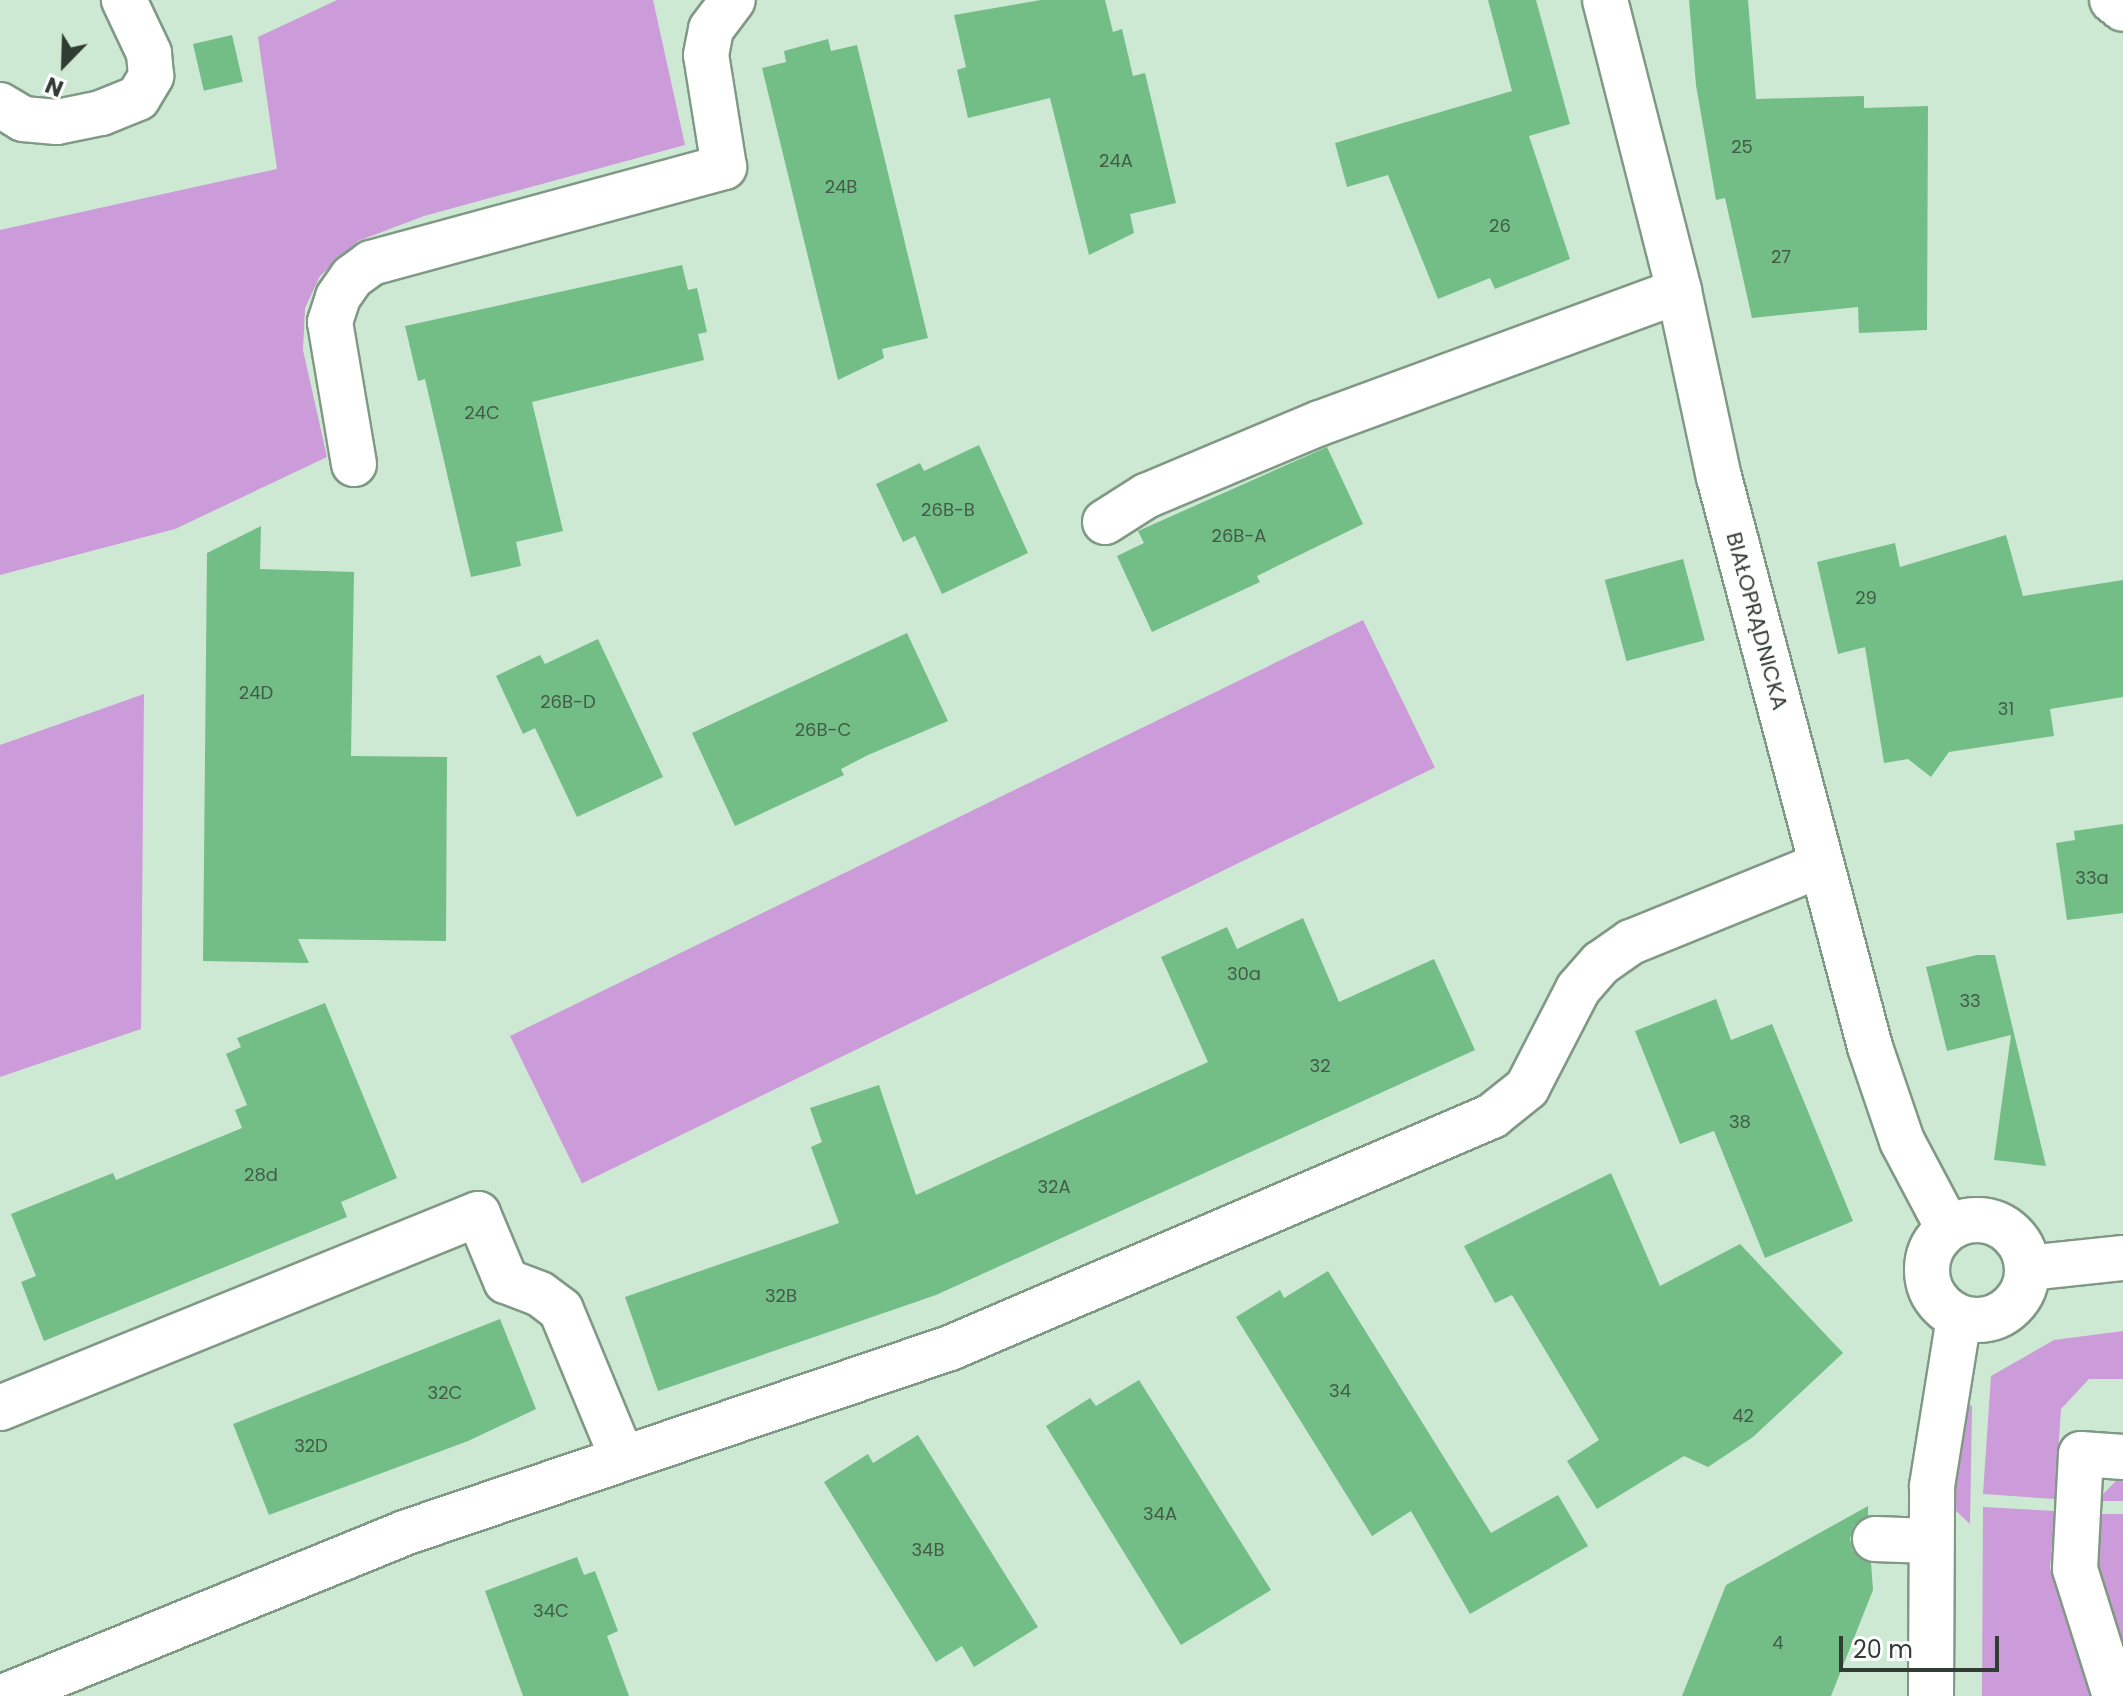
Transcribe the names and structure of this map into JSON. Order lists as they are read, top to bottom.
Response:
{
  "streets": {
    "street": ["BIAŁOPRĄDNICKA"]
  },
  "house_numbers": [
    "25",
    "24A",
    "24B",
    "26",
    "27",
    "24C",
    "26B-B",
    "26B-A",
    "29",
    "24D",
    "26B-D",
    "31",
    "26B-C",
    "33a",
    "30a",
    "33",
    "32",
    "38",
    "28d",
    "32A",
    "32B",
    "34",
    "32C",
    "42",
    "32D",
    "34A",
    "34B",
    "34C",
    "4"
  ],
  "scale_bar": "20 m",
  "north": "bottom left"
}
